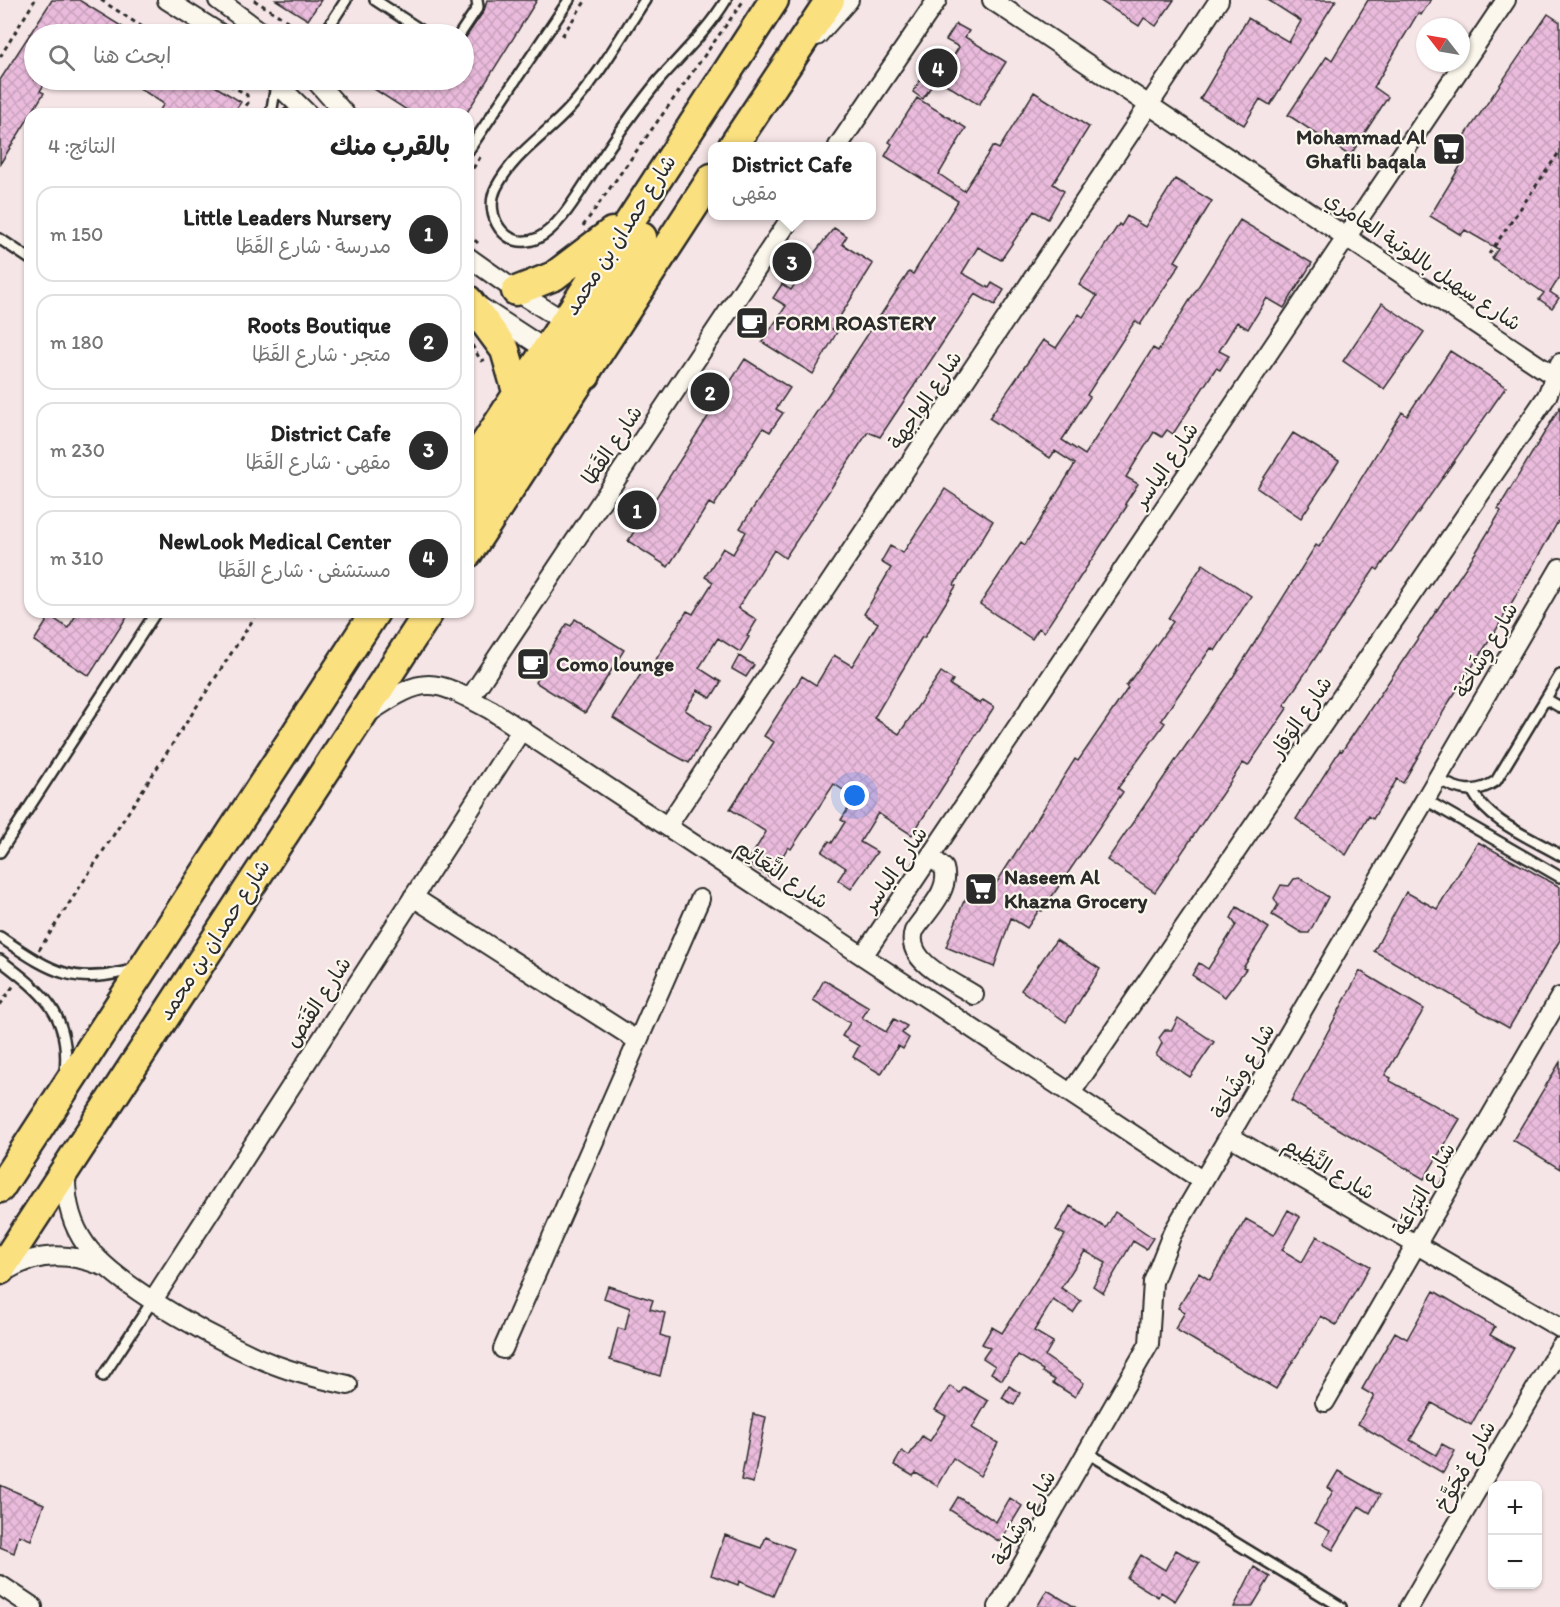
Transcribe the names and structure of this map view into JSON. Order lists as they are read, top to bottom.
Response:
{
  "streets": {
    "main road": ["شارع حمدان بن محمد"],
    "street": [
      "شارع سهيل باللوتية العامري",
      "شارع الواجهة",
      "شارع القَطَا",
      "شارع الياسر",
      "شارع وِشَاحَة",
      "شارع الوَقار",
      "شارع النَّعَائِم",
      "شارع القَنَص",
      "شارع النَّظِيم",
      "شارع البَرَاعَة",
      "شارع مُجَوَّخ"
    ]
  },
  "crossings": [
    ["شارع حمدان بن محمد", "شارع النَّعَائِم"],
    ["شارع سهيل باللوتية العامري", "شارع الواجهة"],
    ["شارع سهيل باللوتية العامري", "شارع الياسر"],
    ["شارع سهيل باللوتية العامري", "شارع الوَقار"],
    ["شارع الواجهة", "شارع النَّعَائِم"],
    ["شارع القَطَا", "شارع النَّعَائِم"],
    ["شارع الياسر", "شارع النَّعَائِم"],
    ["شارع وِشَاحَة", "شارع النَّعَائِم"],
    ["شارع وِشَاحَة", "شارع النَّظِيم"],
    ["شارع الوَقار", "شارع النَّعَائِم"],
    ["شارع النَّعَائِم", "شارع القَنَص"],
    ["شارع النَّظِيم", "شارع البَرَاعَة"]
  ],
  "places": {
    "supermarket": ["Mohammad Al Ghafli baqala", "Naseem Al Khazna Grocery"],
    "cafe": ["FORM ROASTERY", "Como lounge"]
  },
  "north": "top left",
  "page": {
    "search": "ابحث هنا",
    "pins": [
      "4",
      "3",
      "2",
      "1"
    ],
    "heading": ["بالقرب منك", "النتائج: 4"],
    "popup": ["District Cafe", "مقهى"],
    "list": [
      {
        "mark": "1",
        "name": "Little Leaders Nursery",
        "note": "مدرسة · شارع القَطَا",
        "value": "150 m"
      },
      {
        "mark": "2",
        "name": "Roots Boutique",
        "note": "متجر · شارع القَطَا",
        "value": "180 m"
      },
      {
        "mark": "3",
        "name": "District Cafe",
        "note": "مقهى · شارع القَطَا",
        "value": "230 m"
      },
      {
        "mark": "4",
        "name": "NewLook Medical Center",
        "note": "مستشفى · شارع القَطَا",
        "value": "310 m"
      }
    ],
    "map_buttons": ["+", "−"]
  }
}
